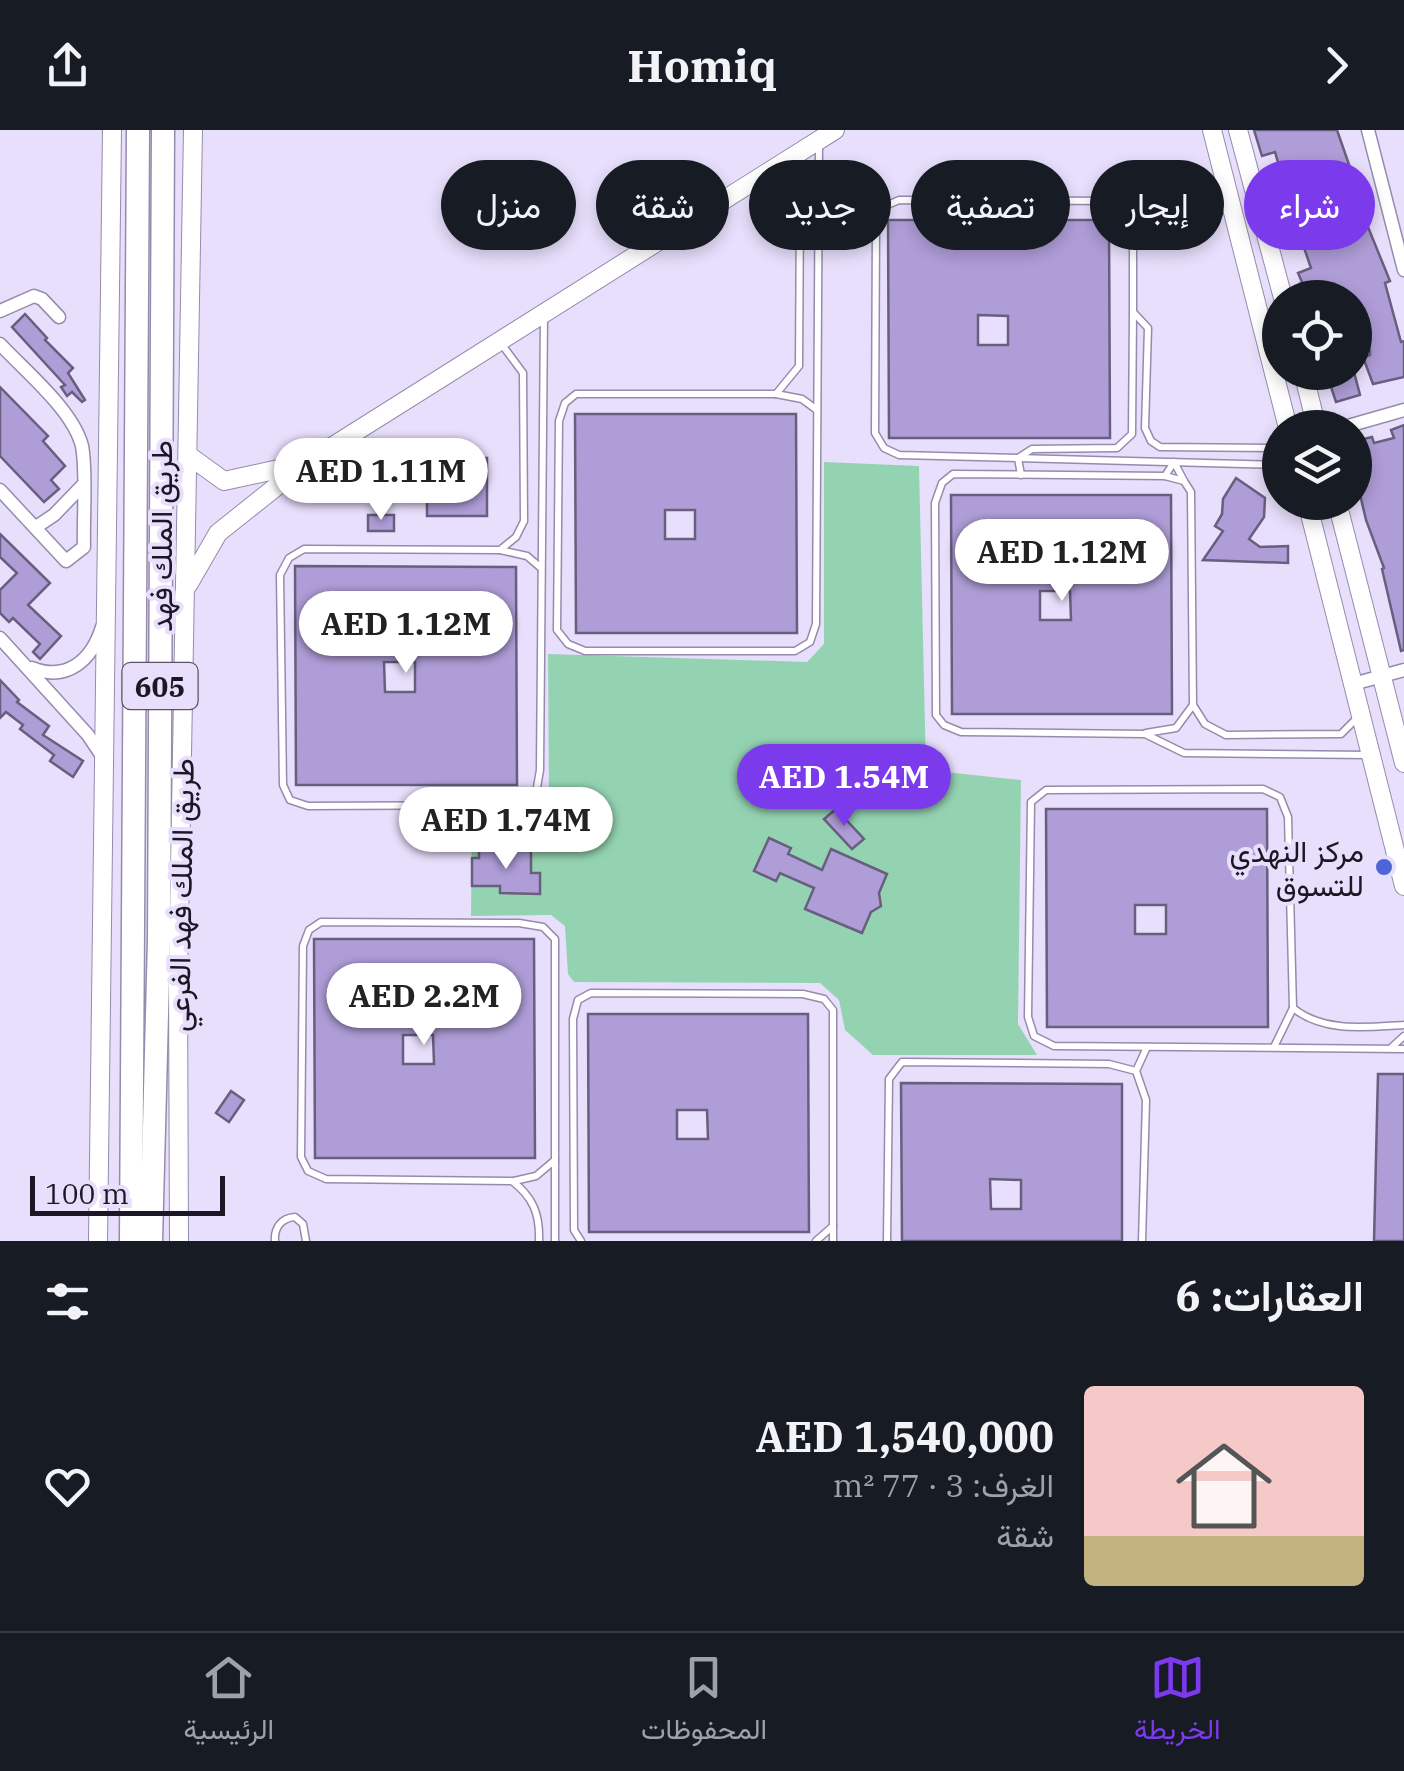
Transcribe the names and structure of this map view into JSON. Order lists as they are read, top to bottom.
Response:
{
  "streets": {
    "highway": ["طريق الملك فهد", "605"],
    "main road": ["طريق الملك فهد الفرعي"]
  },
  "places": ["مركز النهدي للتسوق"],
  "scale_bar": "100 m",
  "page": {
    "header": "Homiq",
    "chip": [
      "شراء",
      "إيجار",
      "تصفية",
      "جديد",
      "شقة",
      "منزل"
    ],
    "price": [
      "AED 1.11M",
      "AED 1.12M",
      "AED 1.12M",
      "AED 1.54M",
      "AED 1.74M",
      "AED 2.2M"
    ],
    "scale": "100 m",
    "heading": "العقارات: 6",
    "list": [
      {
        "name": "AED 1,540,000",
        "note": "الغرف: 3 · 77 m² · شقة"
      }
    ],
    "tabs": ["الخريطة", "المحفوظات", "الرئيسية"]
  }
}
